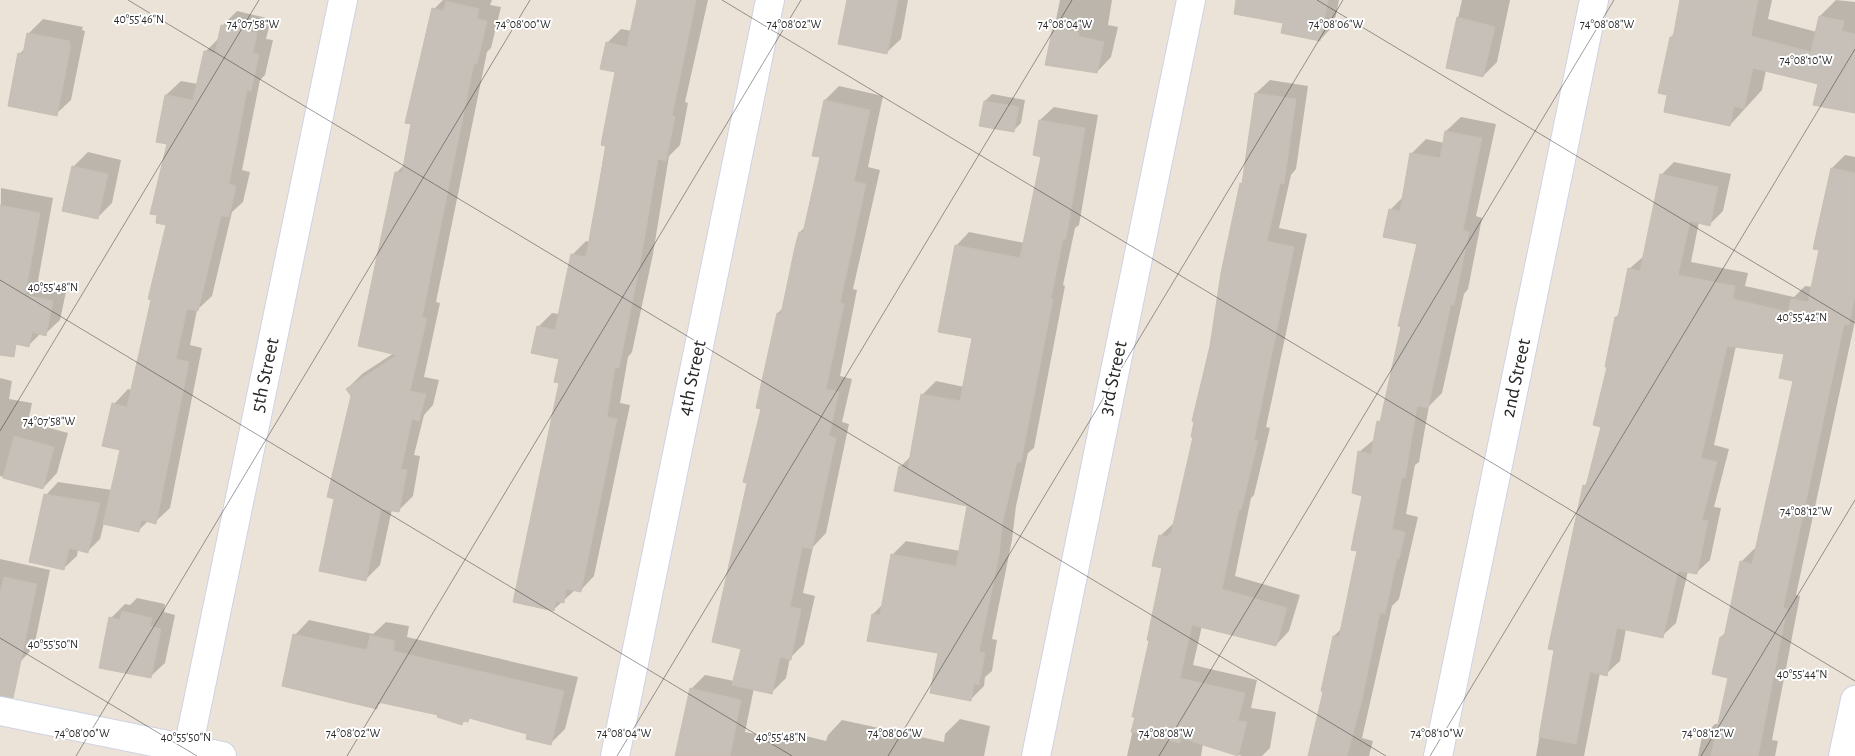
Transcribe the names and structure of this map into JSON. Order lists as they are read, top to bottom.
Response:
{
  "streets": {
    "street": [
      "5th Street",
      "4th Street",
      "3rd Street",
      "2nd Street"
    ]
  },
  "coordinates": [
    "40°55'46\"N",
    "74°08'00\"W",
    "74°08'02\"W",
    "74°08'04\"W",
    "74°07'58\"W",
    "74°08'06\"W",
    "74°08'08\"W",
    "74°08'10\"W",
    "40°55'48\"N",
    "40°55'42\"N",
    "74°08'12\"W",
    "40°55'50\"N",
    "40°55'44\"N"
  ]
}
